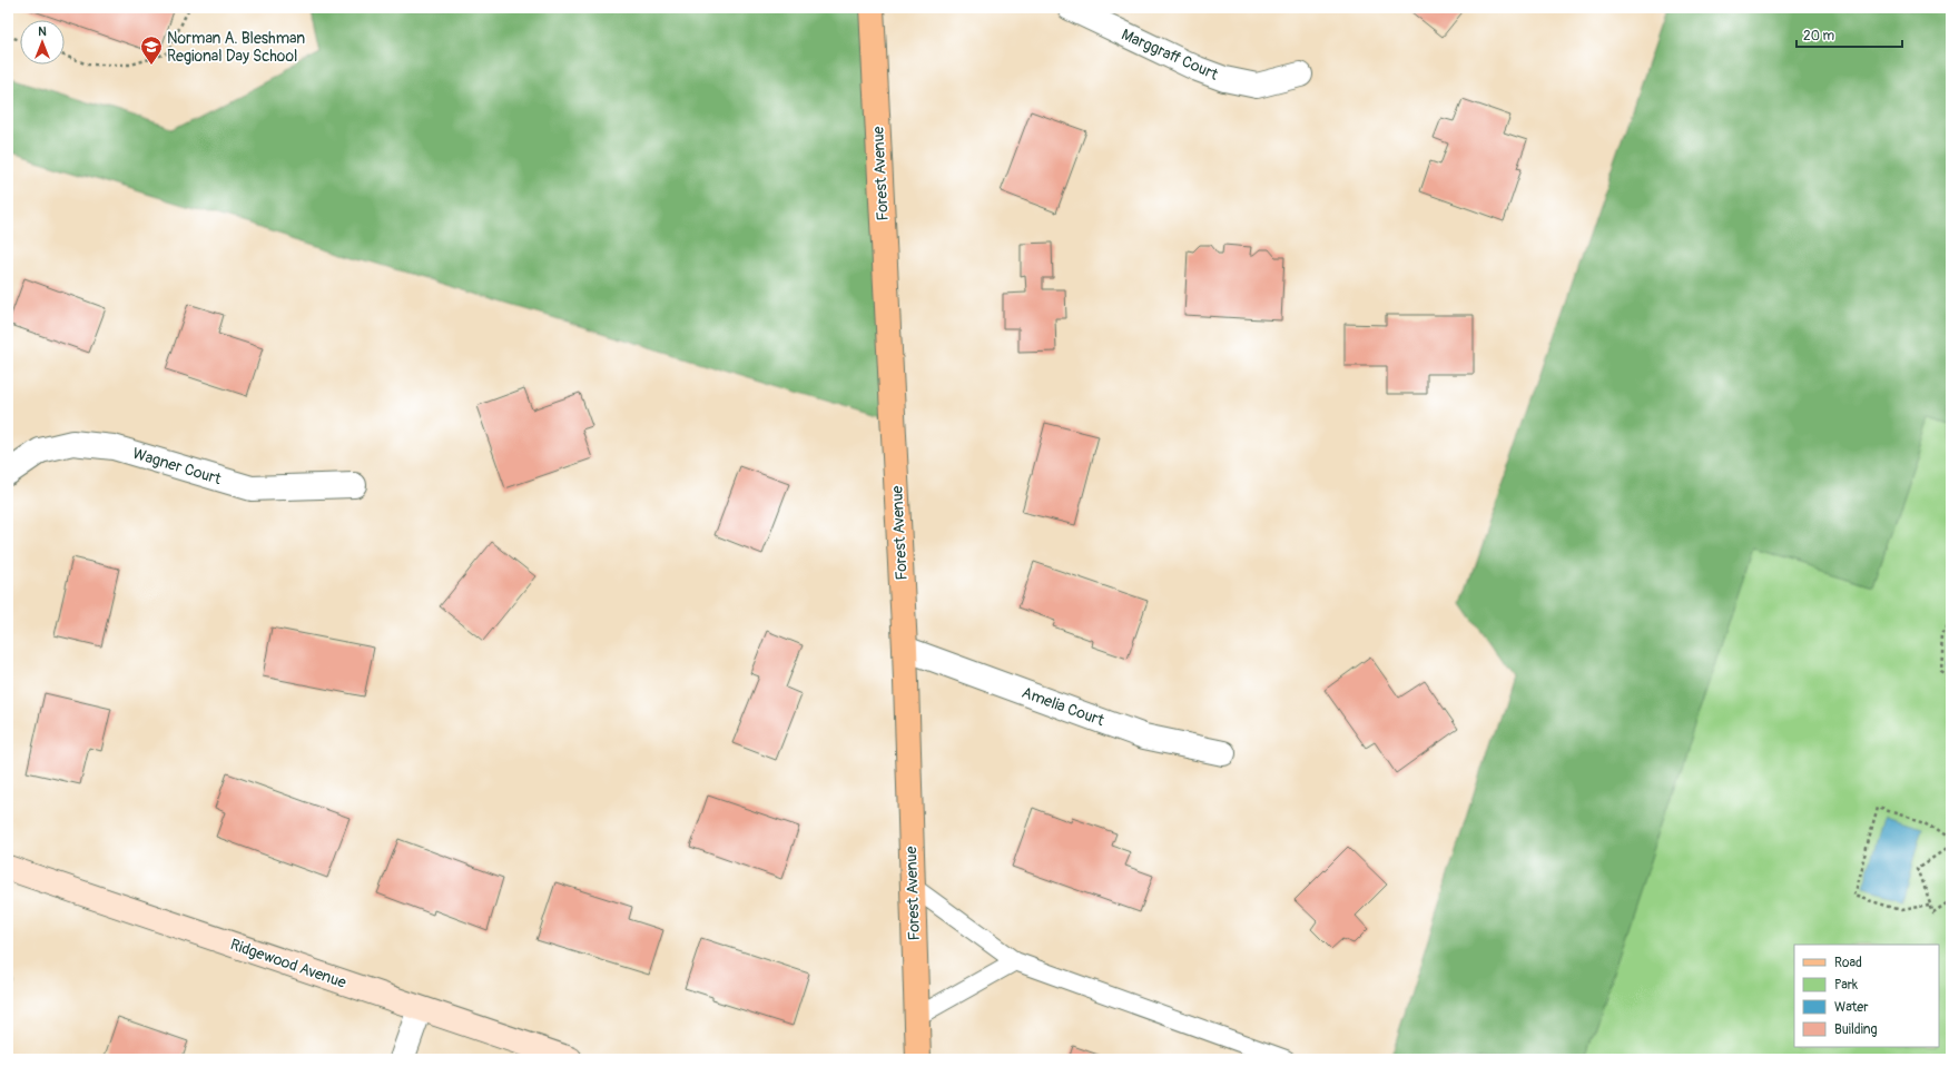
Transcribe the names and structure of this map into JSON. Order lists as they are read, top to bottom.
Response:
{
  "streets": {
    "main road": ["Forest Avenue"],
    "street": [
      "Marggraff Court",
      "Wagner Court",
      "Amelia Court",
      "Ridgewood Avenue"
    ]
  },
  "crossings": [
    ["Forest Avenue", "Amelia Court"]
  ],
  "places": {
    "school or university": ["Norman A. Bleshman Regional Day School"]
  },
  "legend": [
    "Road",
    "Park",
    "Water",
    "Building"
  ],
  "scale_bar": "20 m",
  "north": "top"
}
